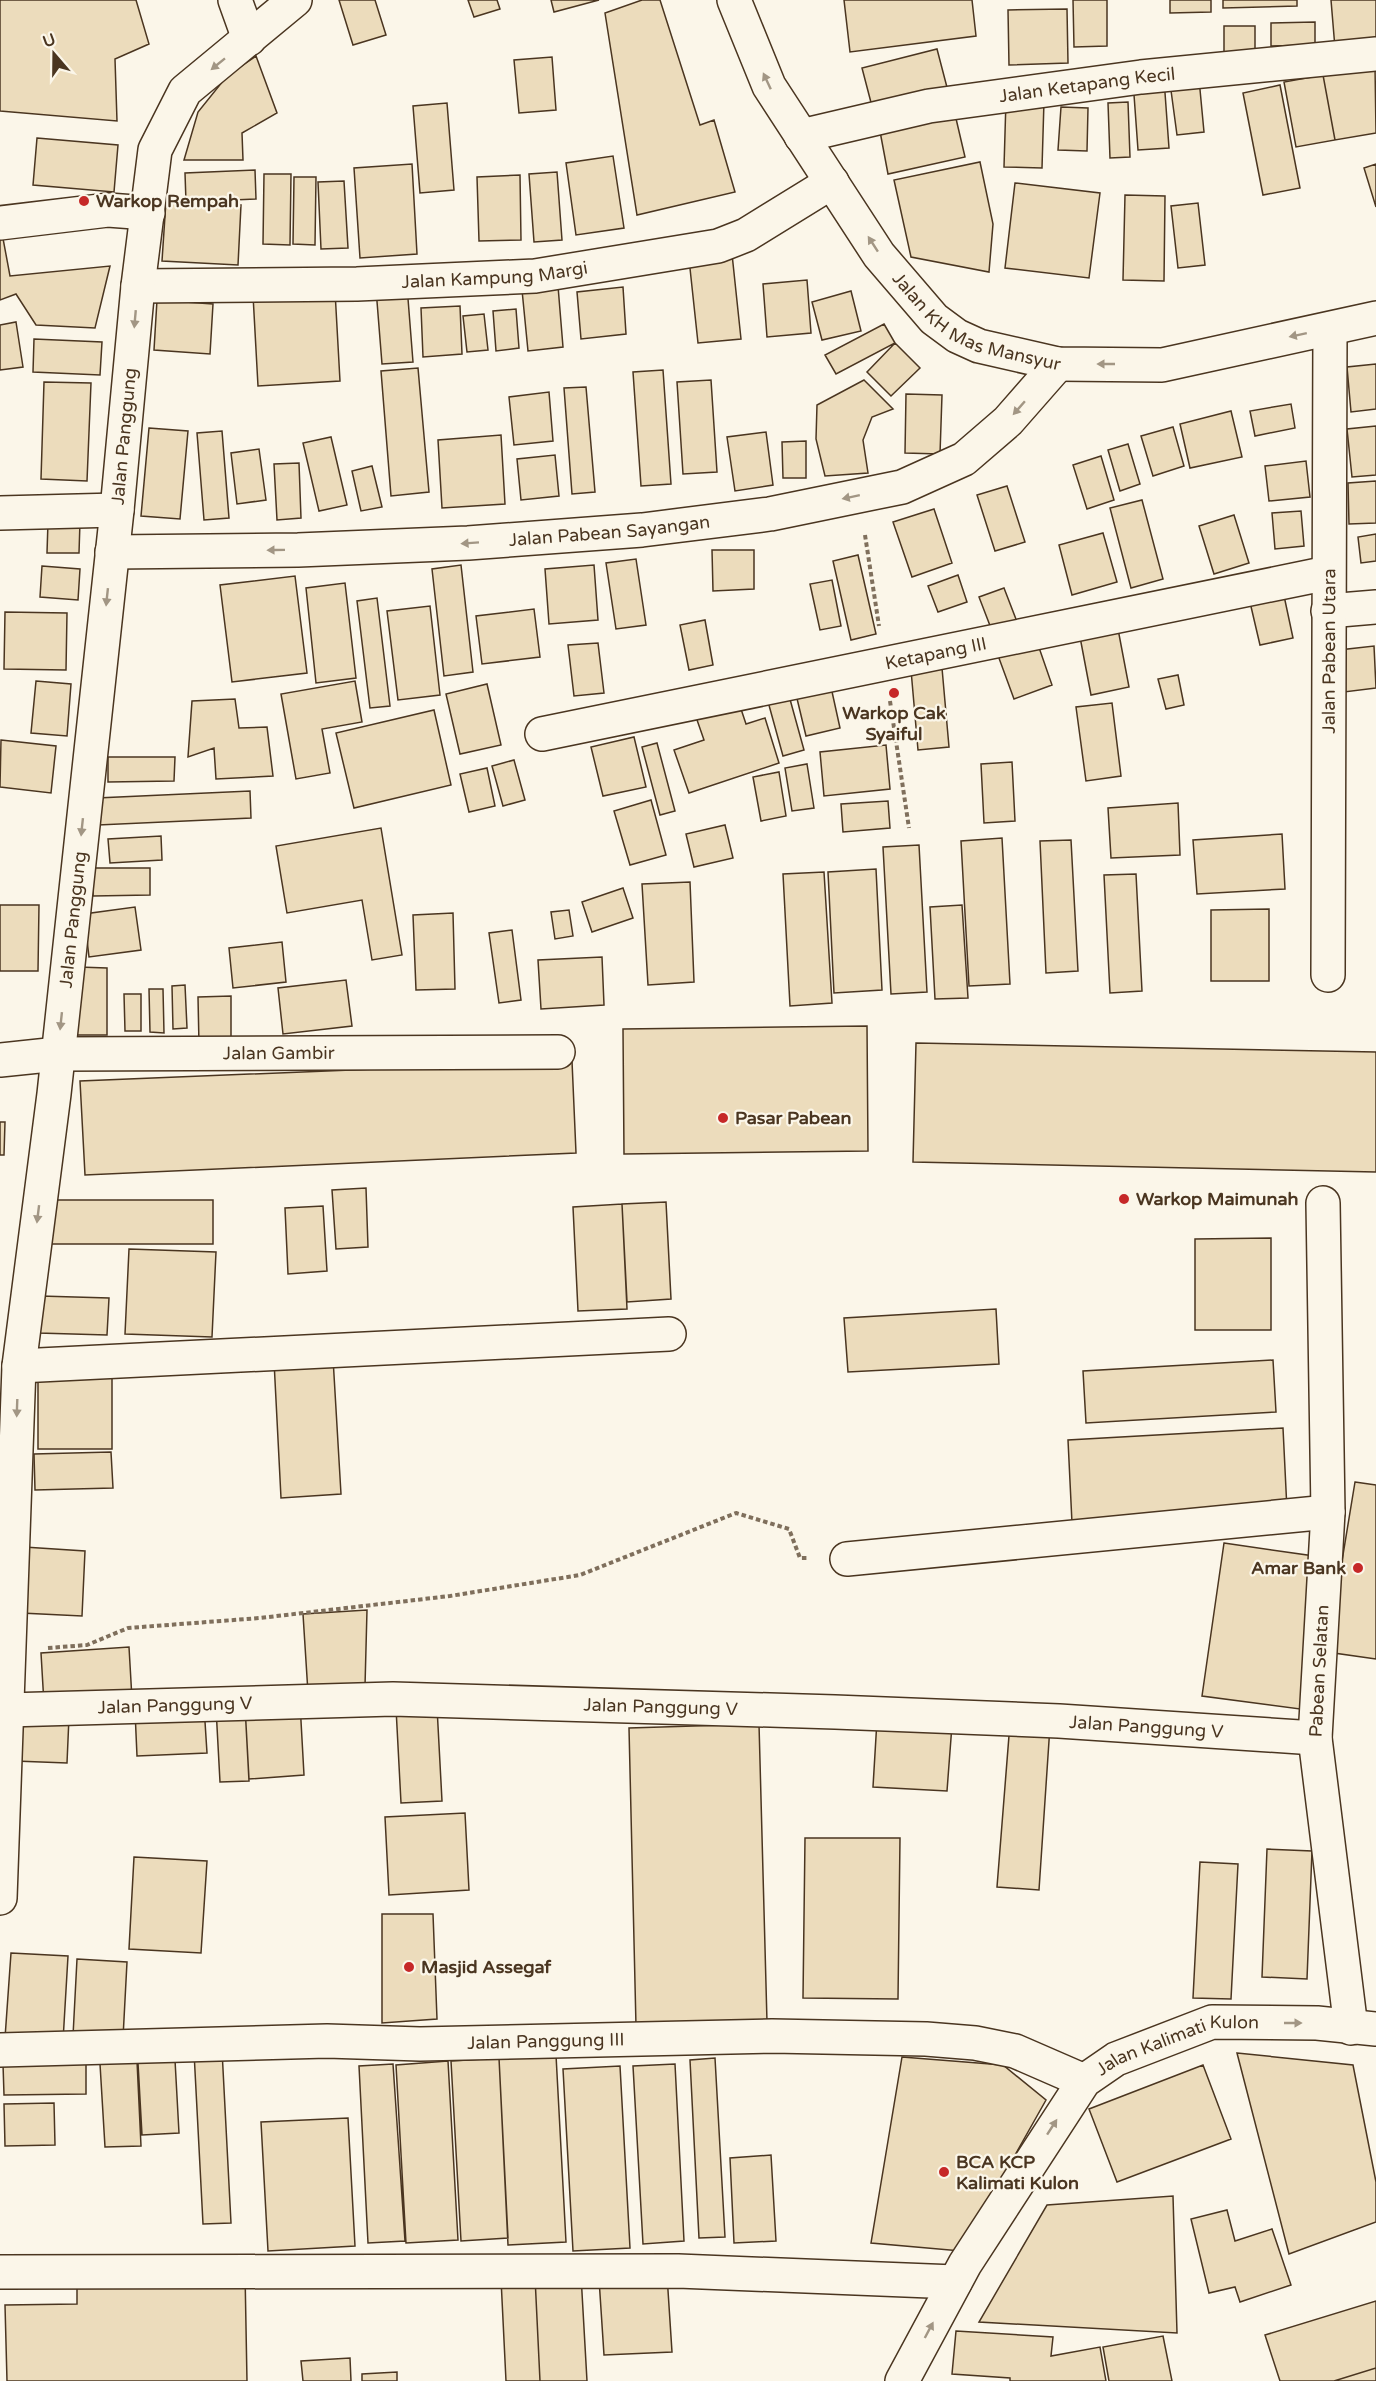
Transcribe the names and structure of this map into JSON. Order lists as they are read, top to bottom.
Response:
{
  "streets": {
    "street": [
      "Jalan Ketapang Kecil",
      "Jalan Kampung Margi",
      "Jalan KH Mas Mansyur",
      "Jalan Panggung",
      "Jalan Pabean Sayangan",
      "Jalan Pabean Utara",
      "Ketapang III",
      "Jalan Gambir",
      "Pabean Selatan",
      "Jalan Panggung V",
      "Jalan Panggung III",
      "Jalan Kalimati Kulon"
    ]
  },
  "crossings": [
    ["Jalan Ketapang Kecil", "Jalan KH Mas Mansyur"],
    ["Jalan Kampung Margi", "Jalan KH Mas Mansyur"],
    ["Jalan Kampung Margi", "Jalan Panggung"],
    ["Jalan KH Mas Mansyur", "Jalan Pabean Sayangan"],
    ["Jalan KH Mas Mansyur", "Jalan Pabean Utara"],
    ["Jalan Panggung", "Jalan Pabean Sayangan"],
    ["Jalan Panggung", "Jalan Gambir"],
    ["Jalan Panggung", "Jalan Panggung V"],
    ["Jalan Pabean Utara", "Ketapang III"],
    ["Pabean Selatan", "Jalan Panggung V"],
    ["Pabean Selatan", "Jalan Kalimati Kulon"],
    ["Jalan Panggung III", "Jalan Kalimati Kulon"]
  ],
  "one_way": [
    "Jalan KH Mas Mansyur",
    "Jalan Panggung",
    "Jalan Pabean Sayangan",
    "Jalan Kalimati Kulon"
  ],
  "places": [
    "Warkop Rempah",
    "Warkop Cak Syaiful",
    "Pasar Pabean",
    "Warkop Maimunah",
    "Amar Bank",
    "Masjid Assegaf",
    "BCA KCP Kalimati Kulon"
  ],
  "north": "top"
}
